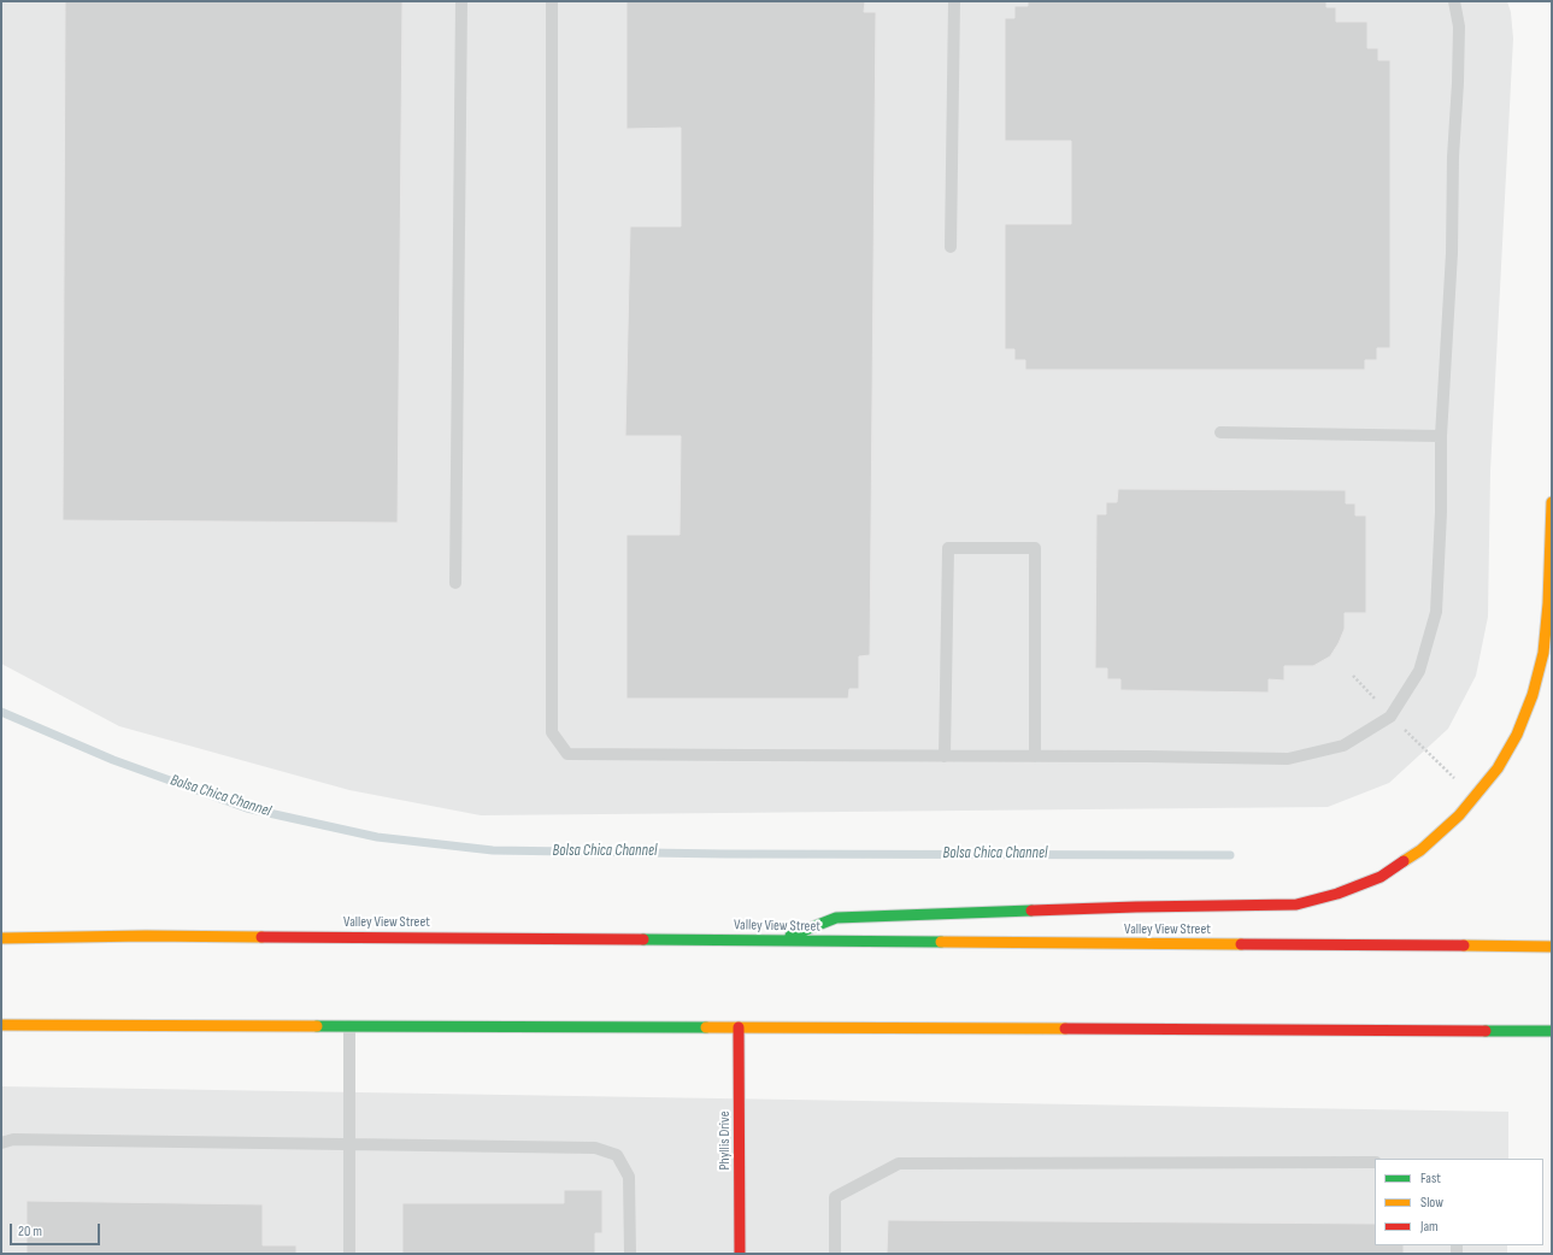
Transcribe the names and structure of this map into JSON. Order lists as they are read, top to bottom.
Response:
{
  "streets": {
    "main road": ["Valley View Street", "Phyllis Drive"]
  },
  "water": ["Bolsa Chica Channel"],
  "legend": ["Fast", "Slow", "Jam"],
  "scale_bar": "20 m"
}
